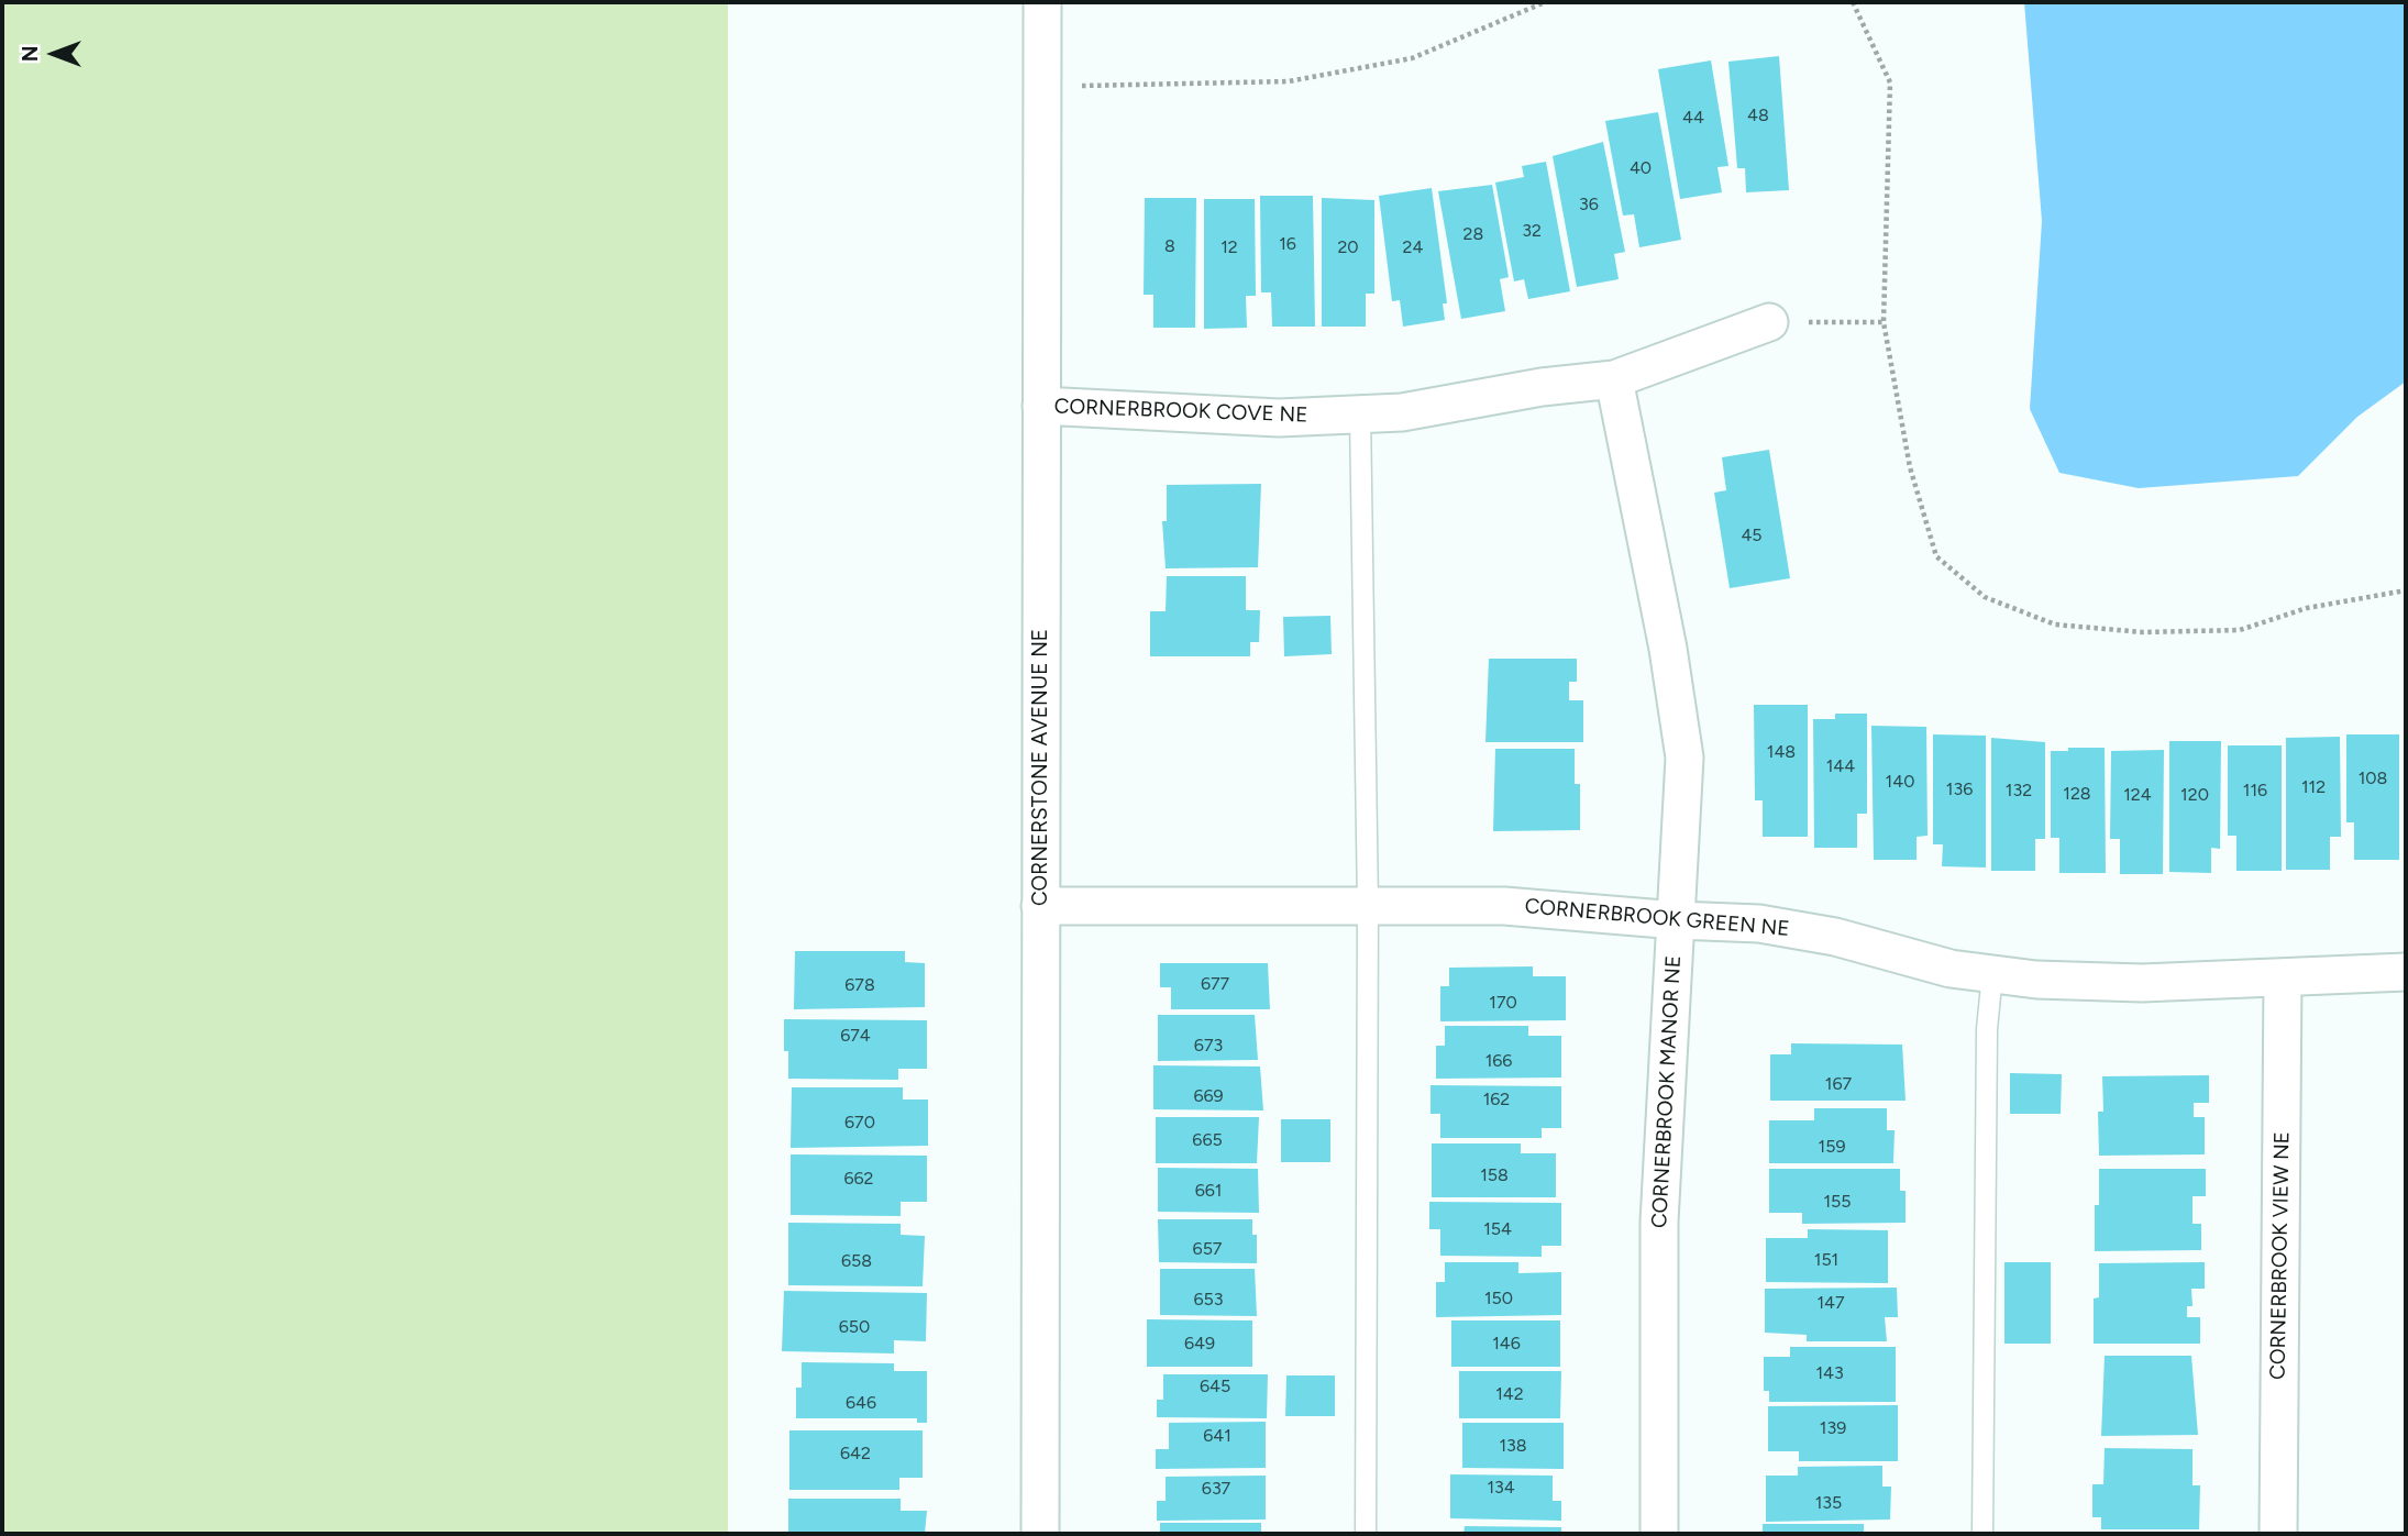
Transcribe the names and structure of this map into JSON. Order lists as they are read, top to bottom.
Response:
{
  "streets": {
    "street": [
      "CORNERBROOK COVE NE",
      "CORNERSTONE AVENUE NE",
      "CORNERBROOK GREEN NE",
      "CORNERBROOK MANOR NE",
      "CORNERBROOK VIEW NE"
    ]
  },
  "crossings": [
    ["CORNERBROOK COVE NE", "CORNERSTONE AVENUE NE"],
    ["CORNERBROOK COVE NE", "CORNERBROOK MANOR NE"],
    ["CORNERSTONE AVENUE NE", "CORNERBROOK GREEN NE"],
    ["CORNERBROOK GREEN NE", "CORNERBROOK MANOR NE"],
    ["CORNERBROOK GREEN NE", "CORNERBROOK VIEW NE"]
  ],
  "house_numbers": [
    "48",
    "44",
    "40",
    "36",
    "32",
    "28",
    "16",
    "8",
    "12",
    "20",
    "24",
    "45",
    "148",
    "144",
    "108",
    "140",
    "112",
    "136",
    "132",
    "116",
    "128",
    "124",
    "120",
    "677",
    "678",
    "170",
    "674",
    "673",
    "166",
    "167",
    "669",
    "162",
    "670",
    "665",
    "159",
    "158",
    "662",
    "661",
    "155",
    "154",
    "657",
    "151",
    "658",
    "150",
    "653",
    "147",
    "650",
    "649",
    "146",
    "143",
    "645",
    "142",
    "646",
    "139",
    "641",
    "138",
    "642",
    "134",
    "637",
    "135"
  ],
  "north": "left"
}
